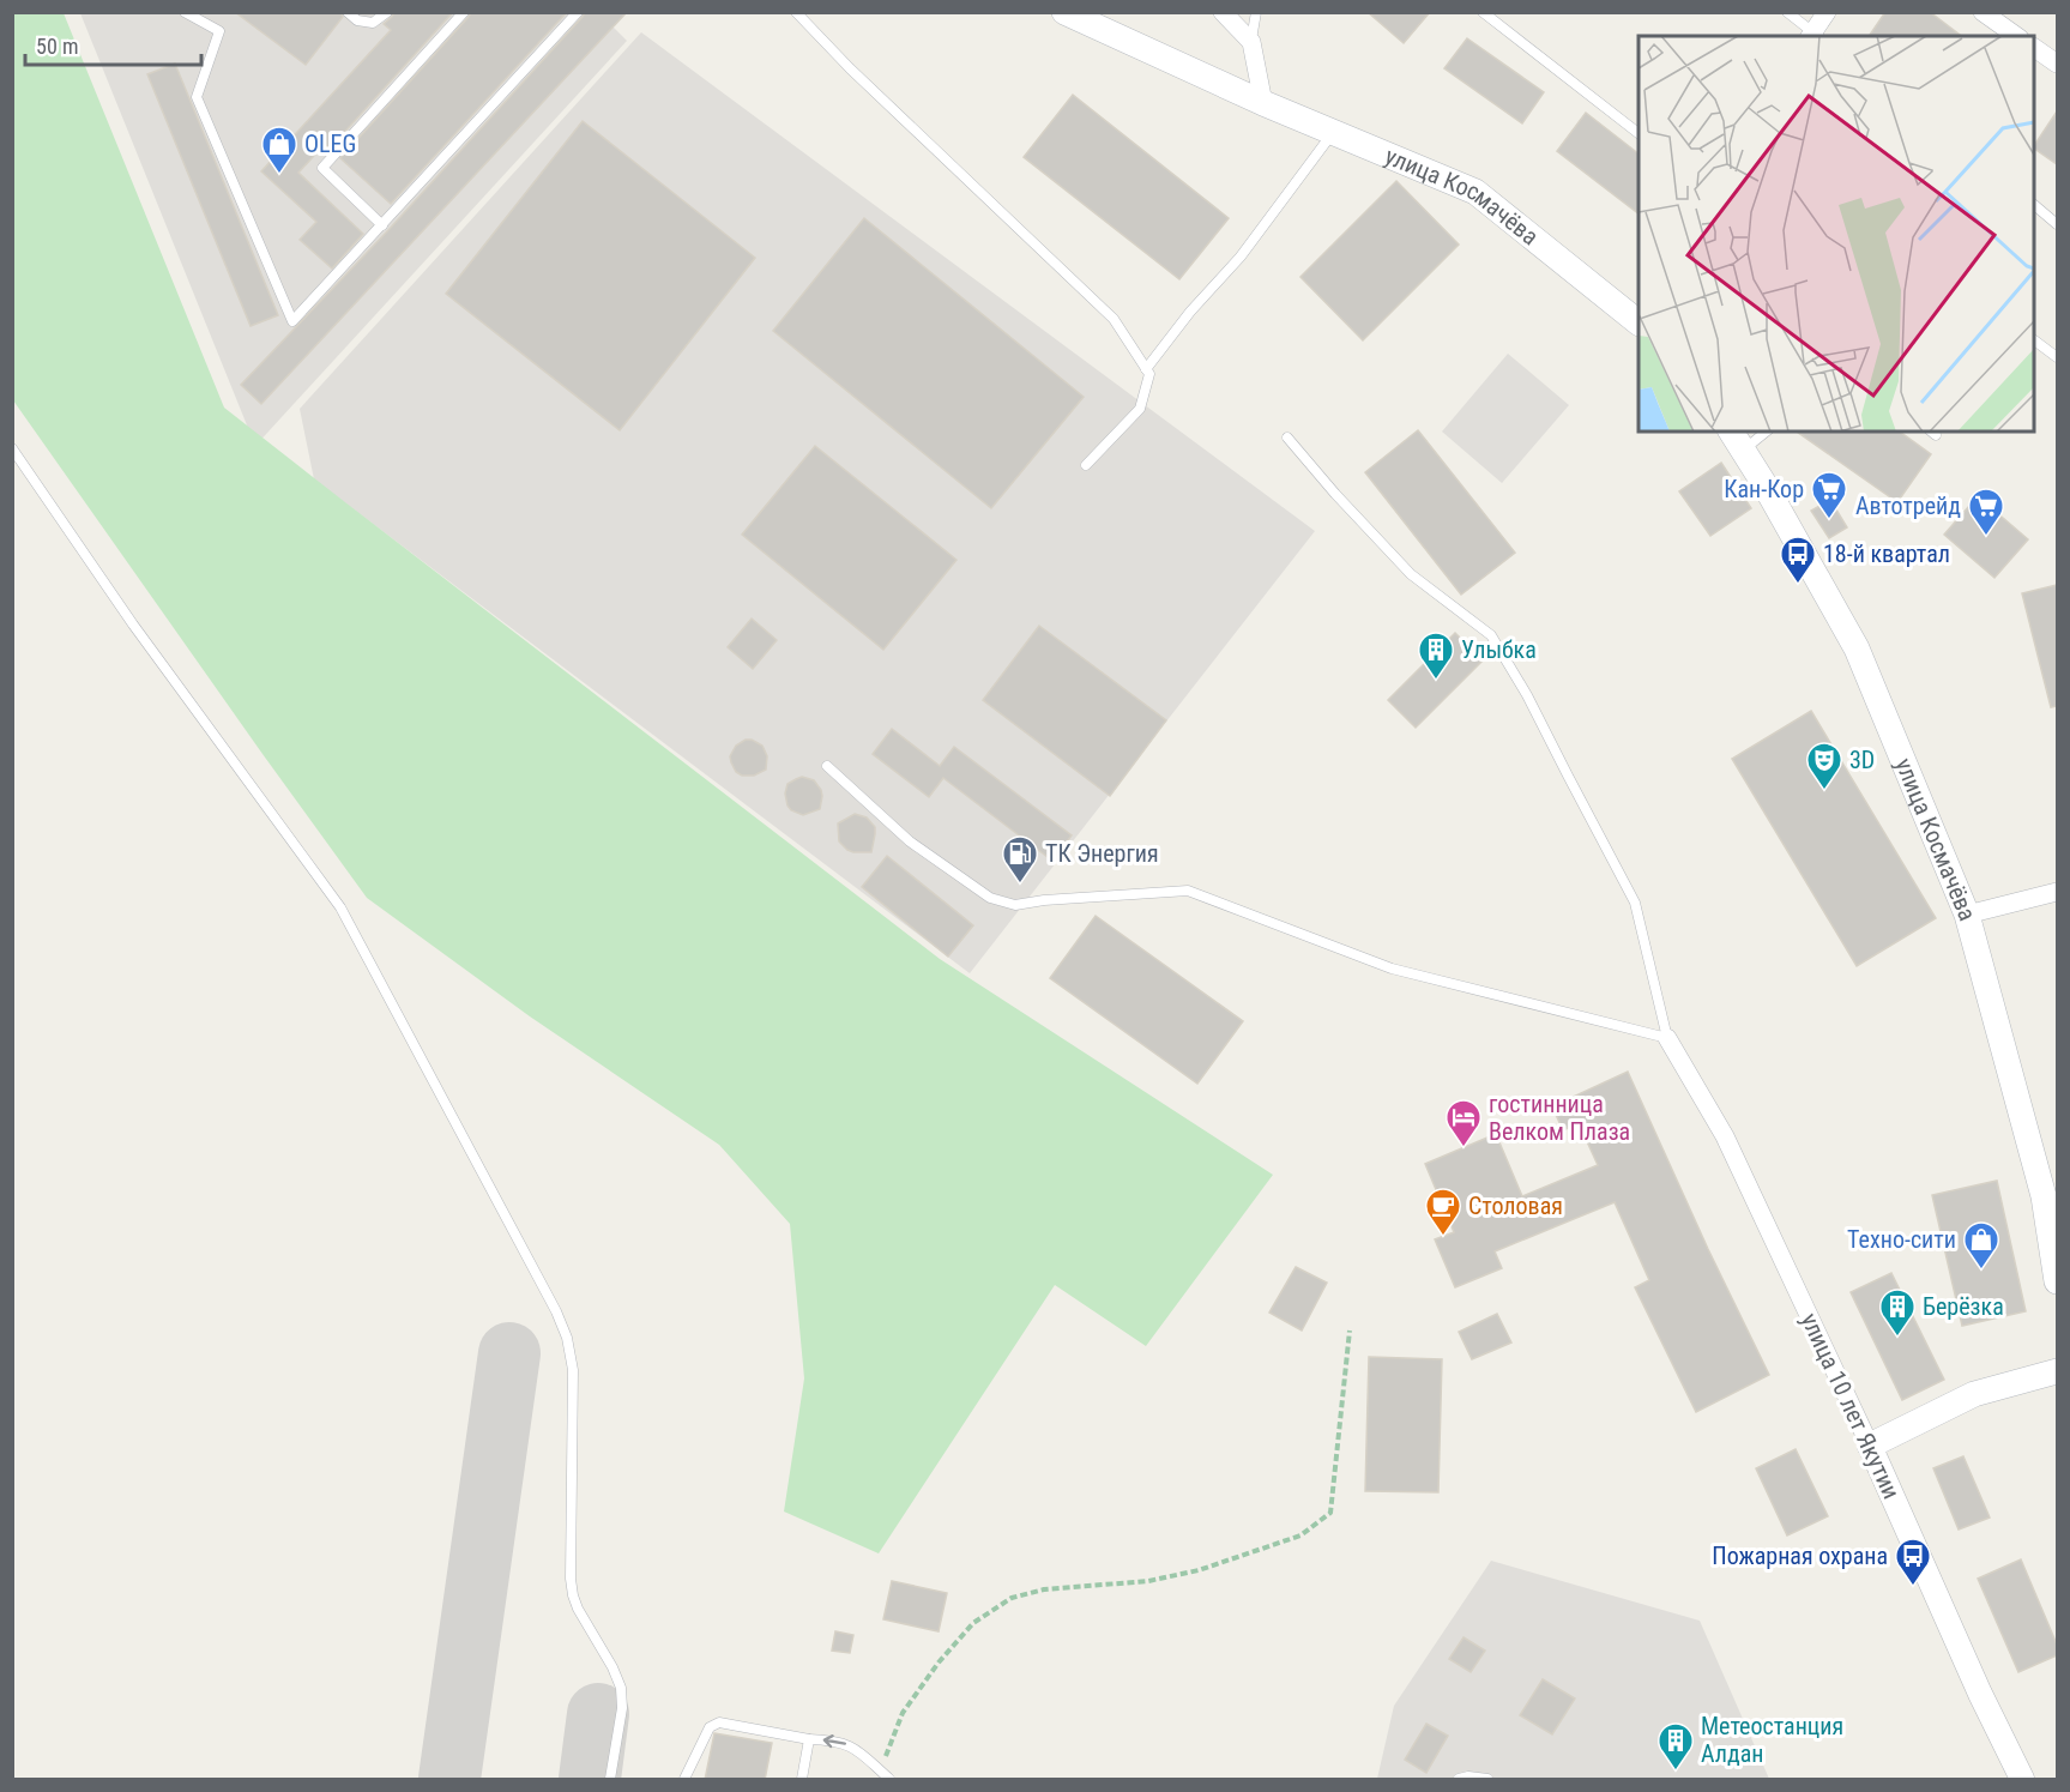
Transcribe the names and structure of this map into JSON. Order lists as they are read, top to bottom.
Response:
{
  "streets": {
    "main road": ["улица Космачёва"],
    "street": ["улица 10 лет Якутии"]
  },
  "places": {
    "shop": ["OLEG", "Техно-сити"],
    "supermarket": ["Кан-Кор", "Автотрейд"],
    "bus stop": ["18-й квартал", "Пожарная охрана"],
    "building": ["Улыбка", "Берёзка", "Метеостанция Алдан"],
    "theatre": ["3D"],
    "fuel station": ["ТК Энергия"],
    "hotel": ["гостинница Велком Плаза"],
    "cafe": ["Столовая"]
  },
  "scale_bar": "50 m"
}
